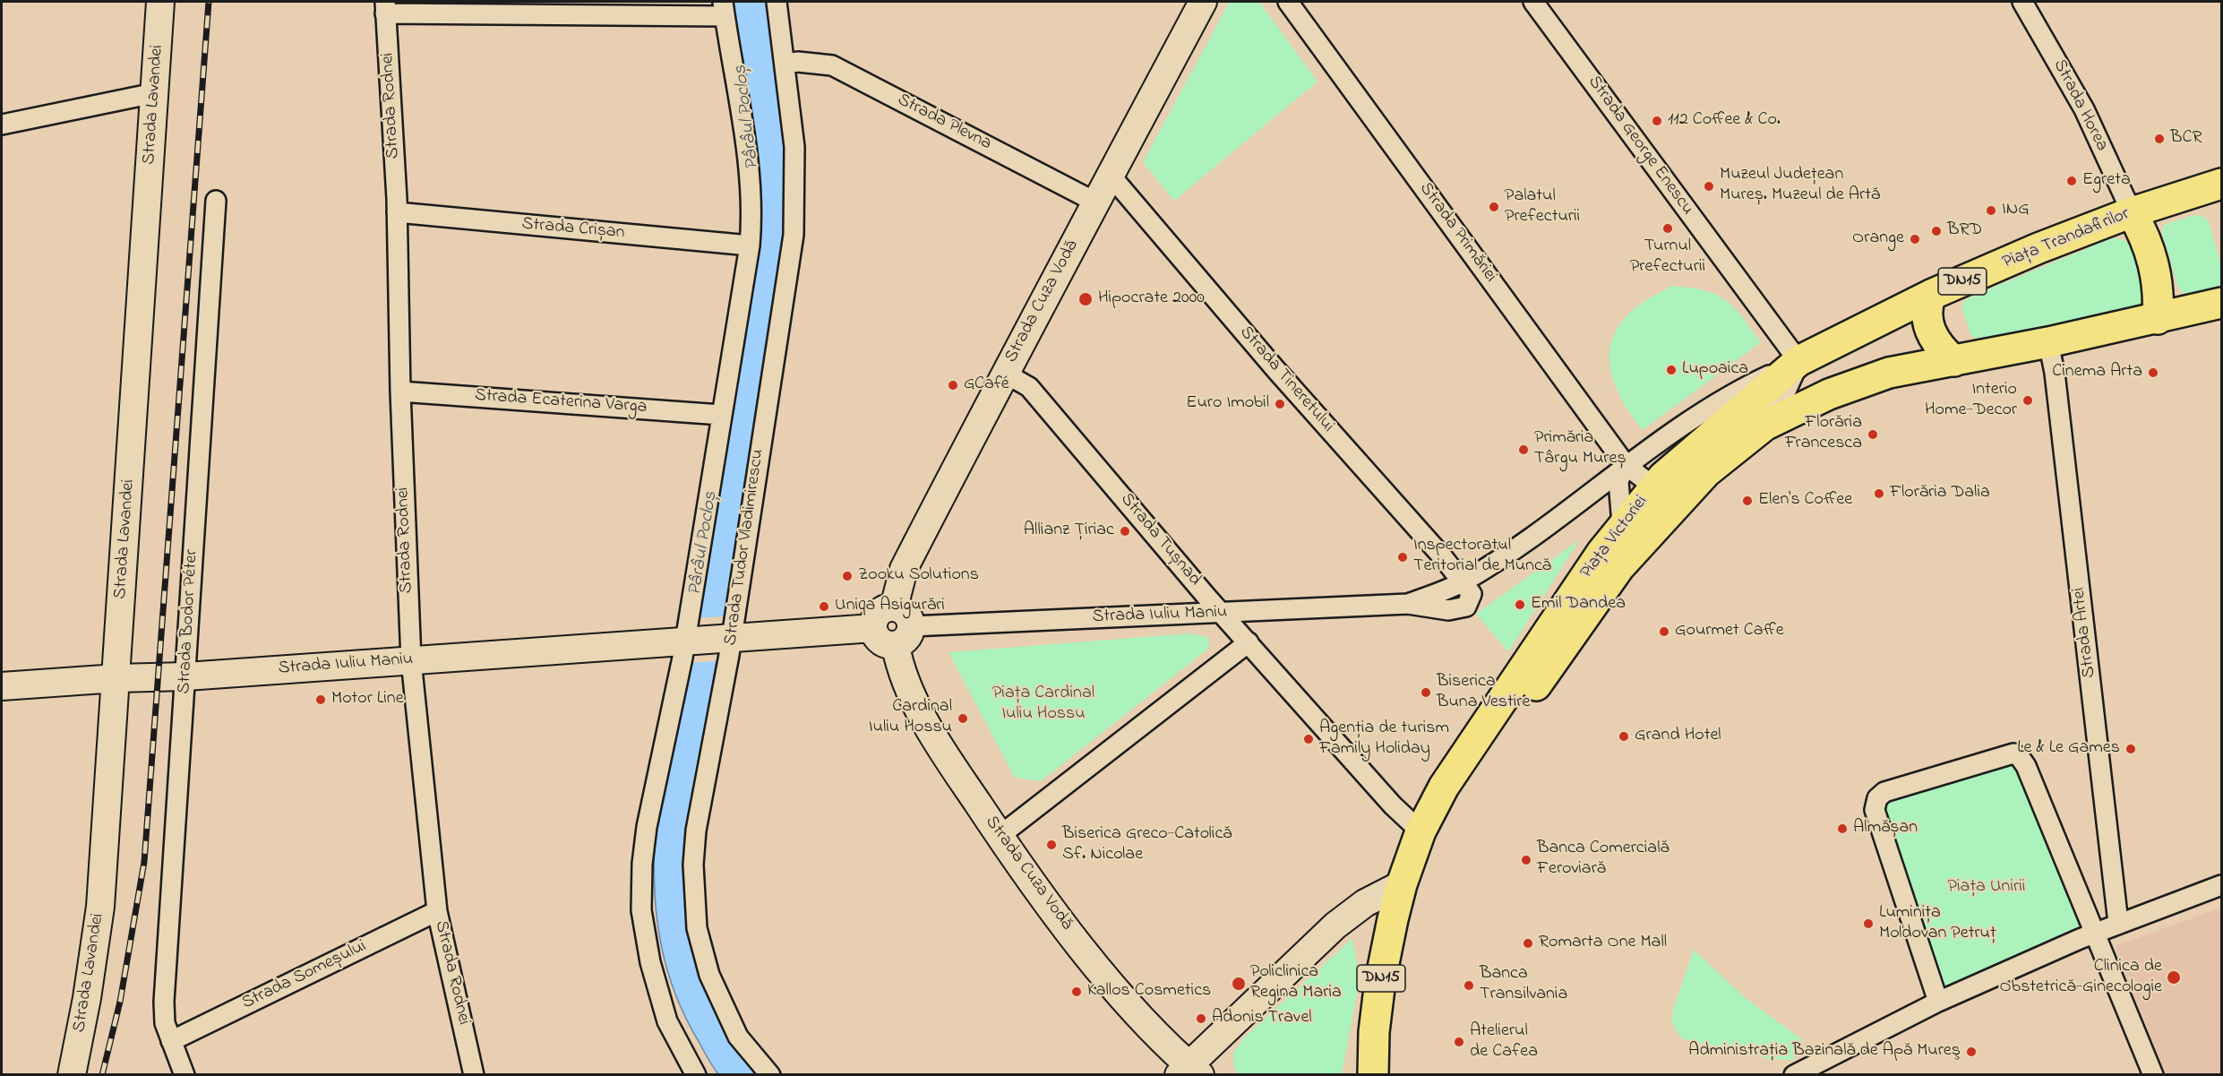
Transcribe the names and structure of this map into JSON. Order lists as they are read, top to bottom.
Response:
{
  "streets": {
    "main road": ["Piața Trandafirilor", "DN15", "Piața Victoriei"],
    "street": [
      "Strada Lavandei",
      "Strada Rodnei",
      "Strada Horea",
      "Strada Plevna",
      "Strada George Enescu",
      "Strada Crișan",
      "Strada Primăriei",
      "Strada Cuza Vodă",
      "Strada Tineretului",
      "Strada Ecaterina Varga",
      "Strada Tușnad",
      "Strada Tudor Vladimirescu",
      "Strada Iuliu Maniu",
      "Strada Bodor Péter",
      "Strada Artei",
      "Strada Someșului"
    ]
  },
  "crossings": [
    ["Strada Lavandei", "Strada Iuliu Maniu"],
    ["Strada Rodnei", "Strada Crișan"],
    ["Strada Rodnei", "Strada Ecaterina Varga"],
    ["Strada Rodnei", "Strada Iuliu Maniu"],
    ["Strada Rodnei", "Strada Someșului"],
    ["Strada Horea", "Piața Trandafirilor"],
    ["Strada Plevna", "Strada Cuza Vodă"],
    ["Strada Plevna", "Strada Tudor Vladimirescu"],
    ["Strada George Enescu", "Piața Trandafirilor"],
    ["Strada George Enescu", "Piața Victoriei"],
    ["Strada George Enescu", "Strada Iuliu Maniu"],
    ["Strada Primăriei", "Piața Victoriei"],
    ["Strada Primăriei", "Strada Iuliu Maniu"],
    ["Piața Trandafirilor", "Piața Victoriei"],
    ["Piața Trandafirilor", "Strada Iuliu Maniu"],
    ["DN15", "Piața Victoriei"],
    ["DN15", "Strada Artei"],
    ["Strada Cuza Vodă", "Strada Tineretului"],
    ["Strada Cuza Vodă", "Strada Tușnad"],
    ["Strada Cuza Vodă", "Strada Iuliu Maniu"],
    ["Strada Tineretului", "Strada Iuliu Maniu"],
    ["Piața Victoriei", "Strada Tușnad"],
    ["Piața Victoriei", "Strada Iuliu Maniu"],
    ["Strada Tușnad", "Strada Iuliu Maniu"],
    ["Strada Tudor Vladimirescu", "Strada Iuliu Maniu"],
    ["Strada Iuliu Maniu", "Strada Bodor Péter"],
    ["Strada Bodor Péter", "Strada Someșului"]
  ],
  "water": ["Pârâul Pocloș"],
  "parks": ["Piața Cardinal Iuliu Hossu", "Piața Unirii"],
  "places": [
    "112 Coffee & Co.",
    "BCR",
    "Egreta",
    "Muzeul Județean Mureș. Muzeul de Artă",
    "Palatul Prefecturii",
    "ING",
    "Turnul Prefecturii",
    "BRD",
    "Orange",
    "Hipocrate 2000",
    "Lupoaica",
    "Cinema Arta",
    "GCafé",
    "Interio Home-Decor",
    "Euro Imobil",
    "Florăria Francesca",
    "Primăria Târgu Mureș",
    "Florăria Dalia",
    "Elen's Coffee",
    "Allianz Țiriac",
    "Inspectoratul Teritorial de Muncă",
    "Zooku Solutions",
    "Emil Dandea",
    "Uniqa Asigurări",
    "Gourmet Caffe",
    "Biserica Buna Vestire",
    "Motor Line",
    "Cardinal Iuliu Hossu",
    "Grand Hotel",
    "Agenția de turism Family Holiday",
    "Le & Le Games",
    "Almășan",
    "Biserica Greco-Catolică Sf. Nicolae",
    "Banca Comercială Feroviară",
    "Luminița Moldovan Petruț",
    "Romarta One Mall",
    "Clinica de Obstetrică-Ginecologie",
    "Policlinica Regina Maria",
    "Banca Transilvania",
    "Kallos Cosmetics",
    "Adonis Travel",
    "Atelierul de Cafea",
    "Administrația Bazinală de Apă Mureş"
  ]
}
